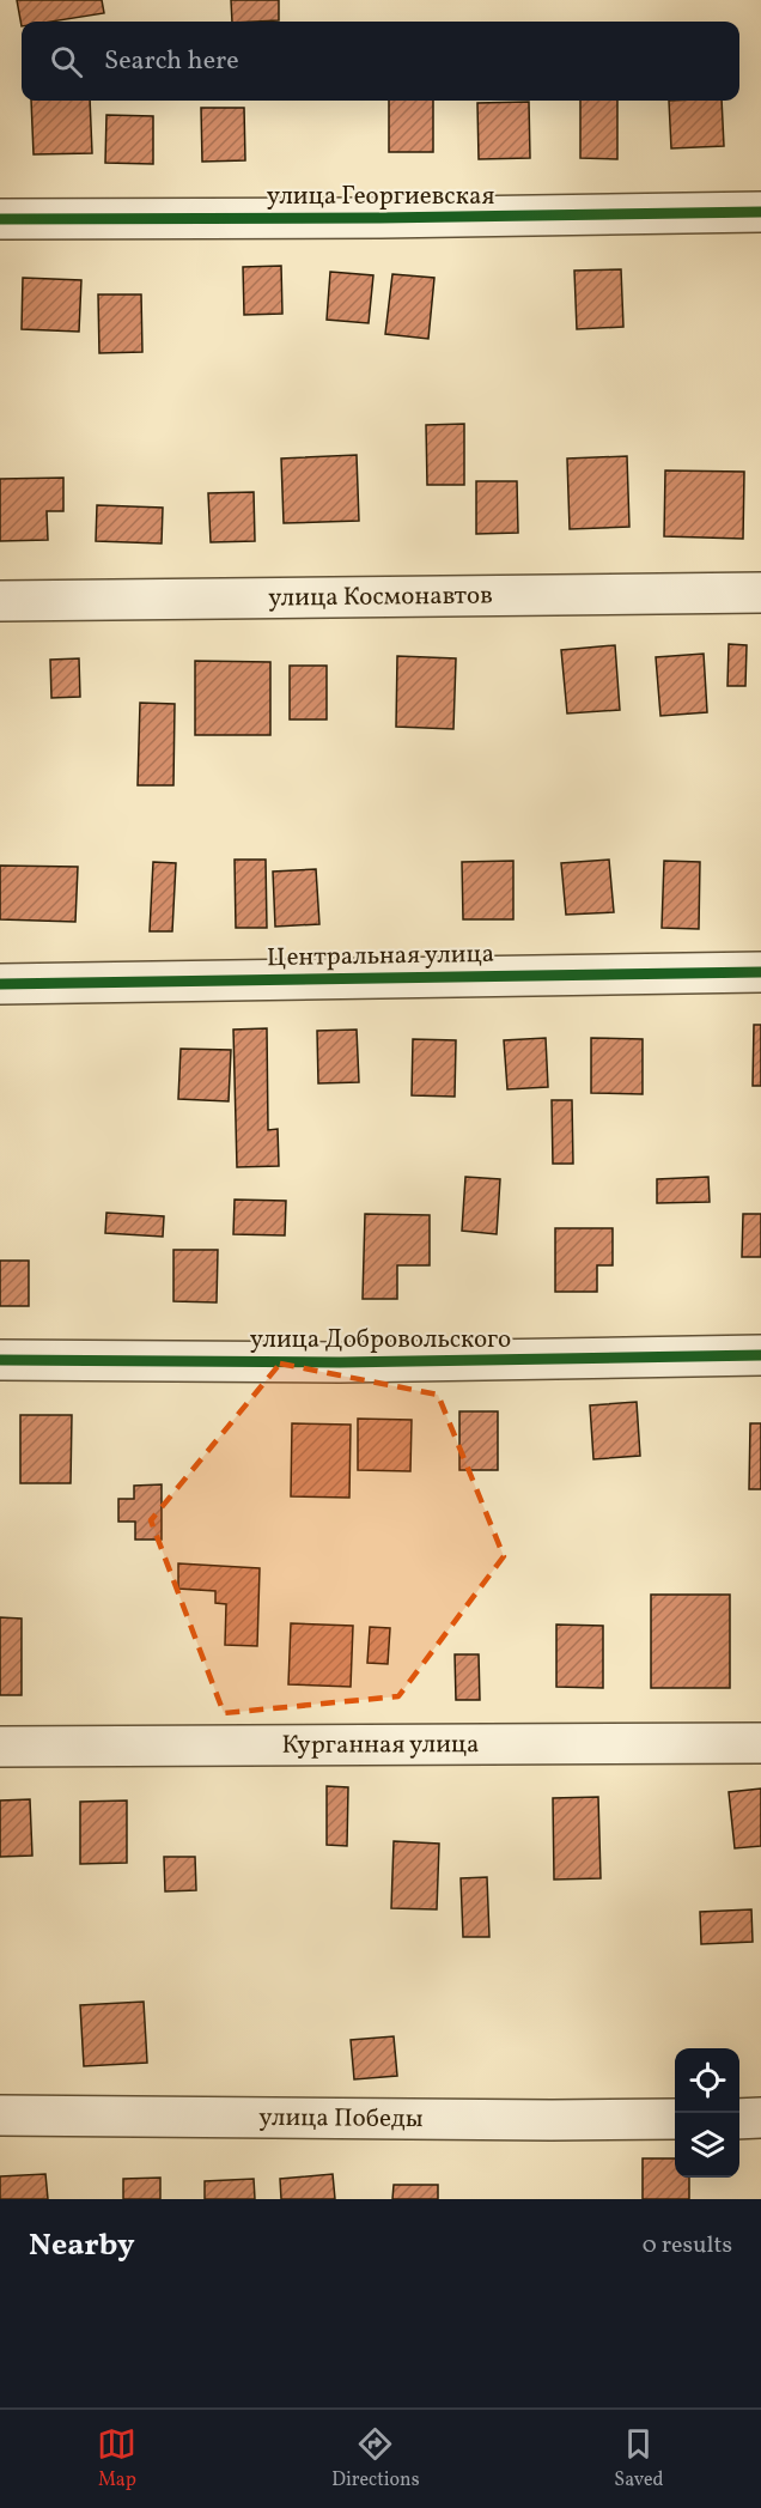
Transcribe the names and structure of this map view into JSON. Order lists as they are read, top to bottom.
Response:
{
  "streets": {
    "street": [
      "улица Георгиевская",
      "улица Космонавтов",
      "Центральная улица",
      "улица Добровольского",
      "Курганная улица",
      "улица Победы"
    ]
  },
  "page": {
    "search": "Search here",
    "heading": ["Nearby", "0 results"],
    "nav": ["Map", "Directions", "Saved"]
  }
}
